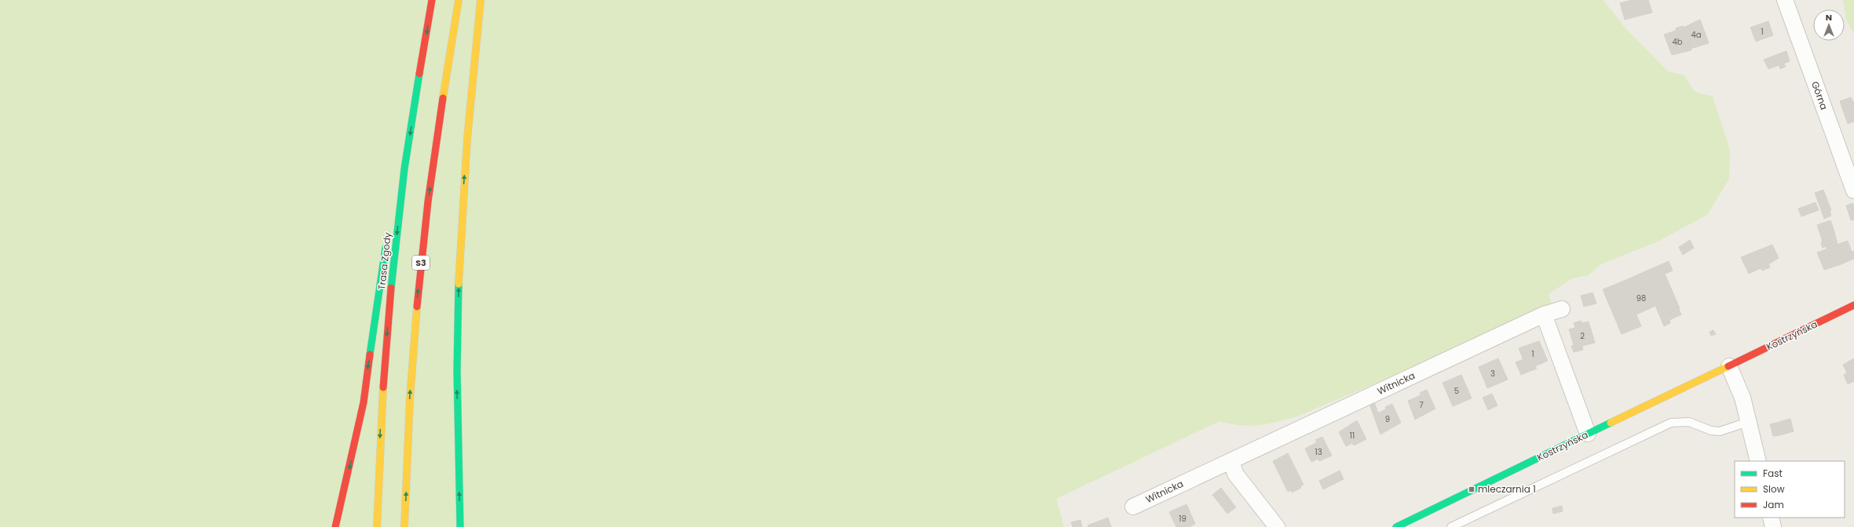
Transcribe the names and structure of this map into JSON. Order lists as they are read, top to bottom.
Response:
{
  "streets": {
    "main road": ["Trasa Zgody", "S3", "Kostrzyńska"],
    "street": ["Górna", "Witnicka"]
  },
  "places": {
    "transit": ["mleczarnia 1"]
  },
  "house_numbers": [
    "1",
    "4a",
    "4b",
    "98",
    "2",
    "1",
    "3",
    "5",
    "7",
    "9",
    "11",
    "13",
    "19"
  ],
  "legend": ["Fast", "Slow", "Jam"],
  "north": "top"
}
